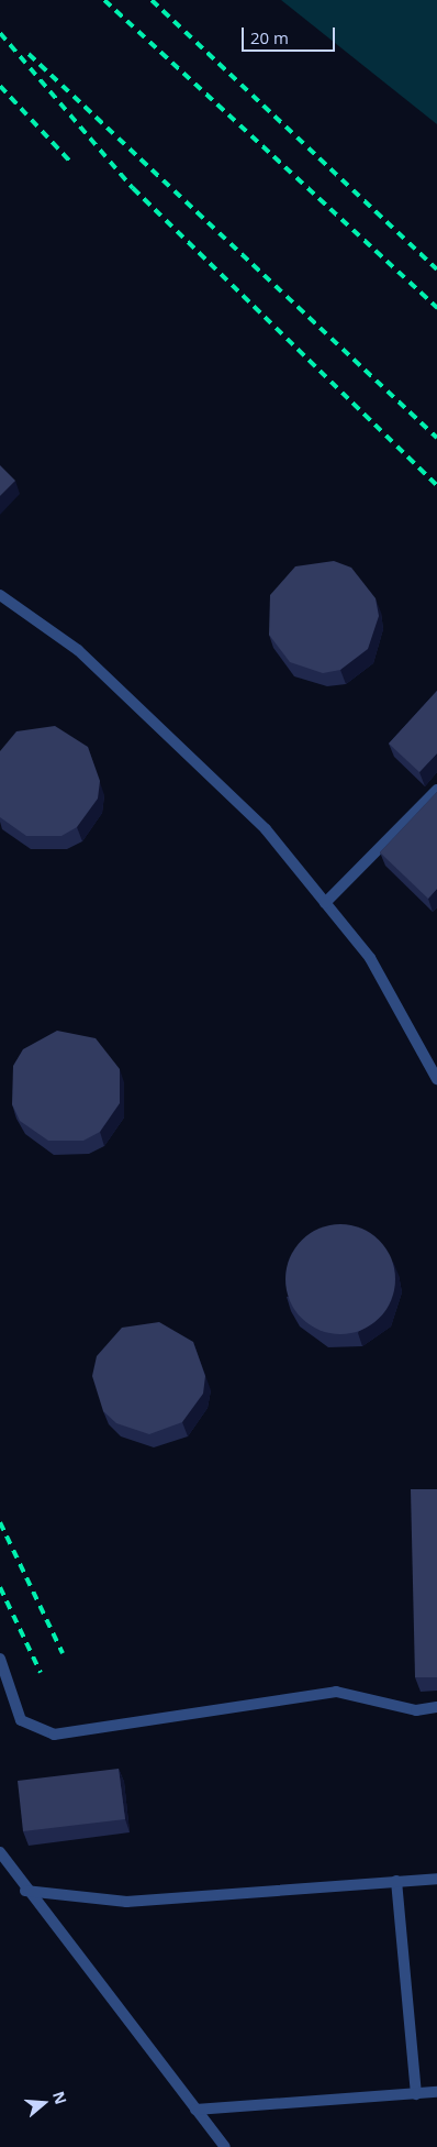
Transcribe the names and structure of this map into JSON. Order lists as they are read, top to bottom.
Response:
{
  "scale_bar": "20 m",
  "north": "right"
}
